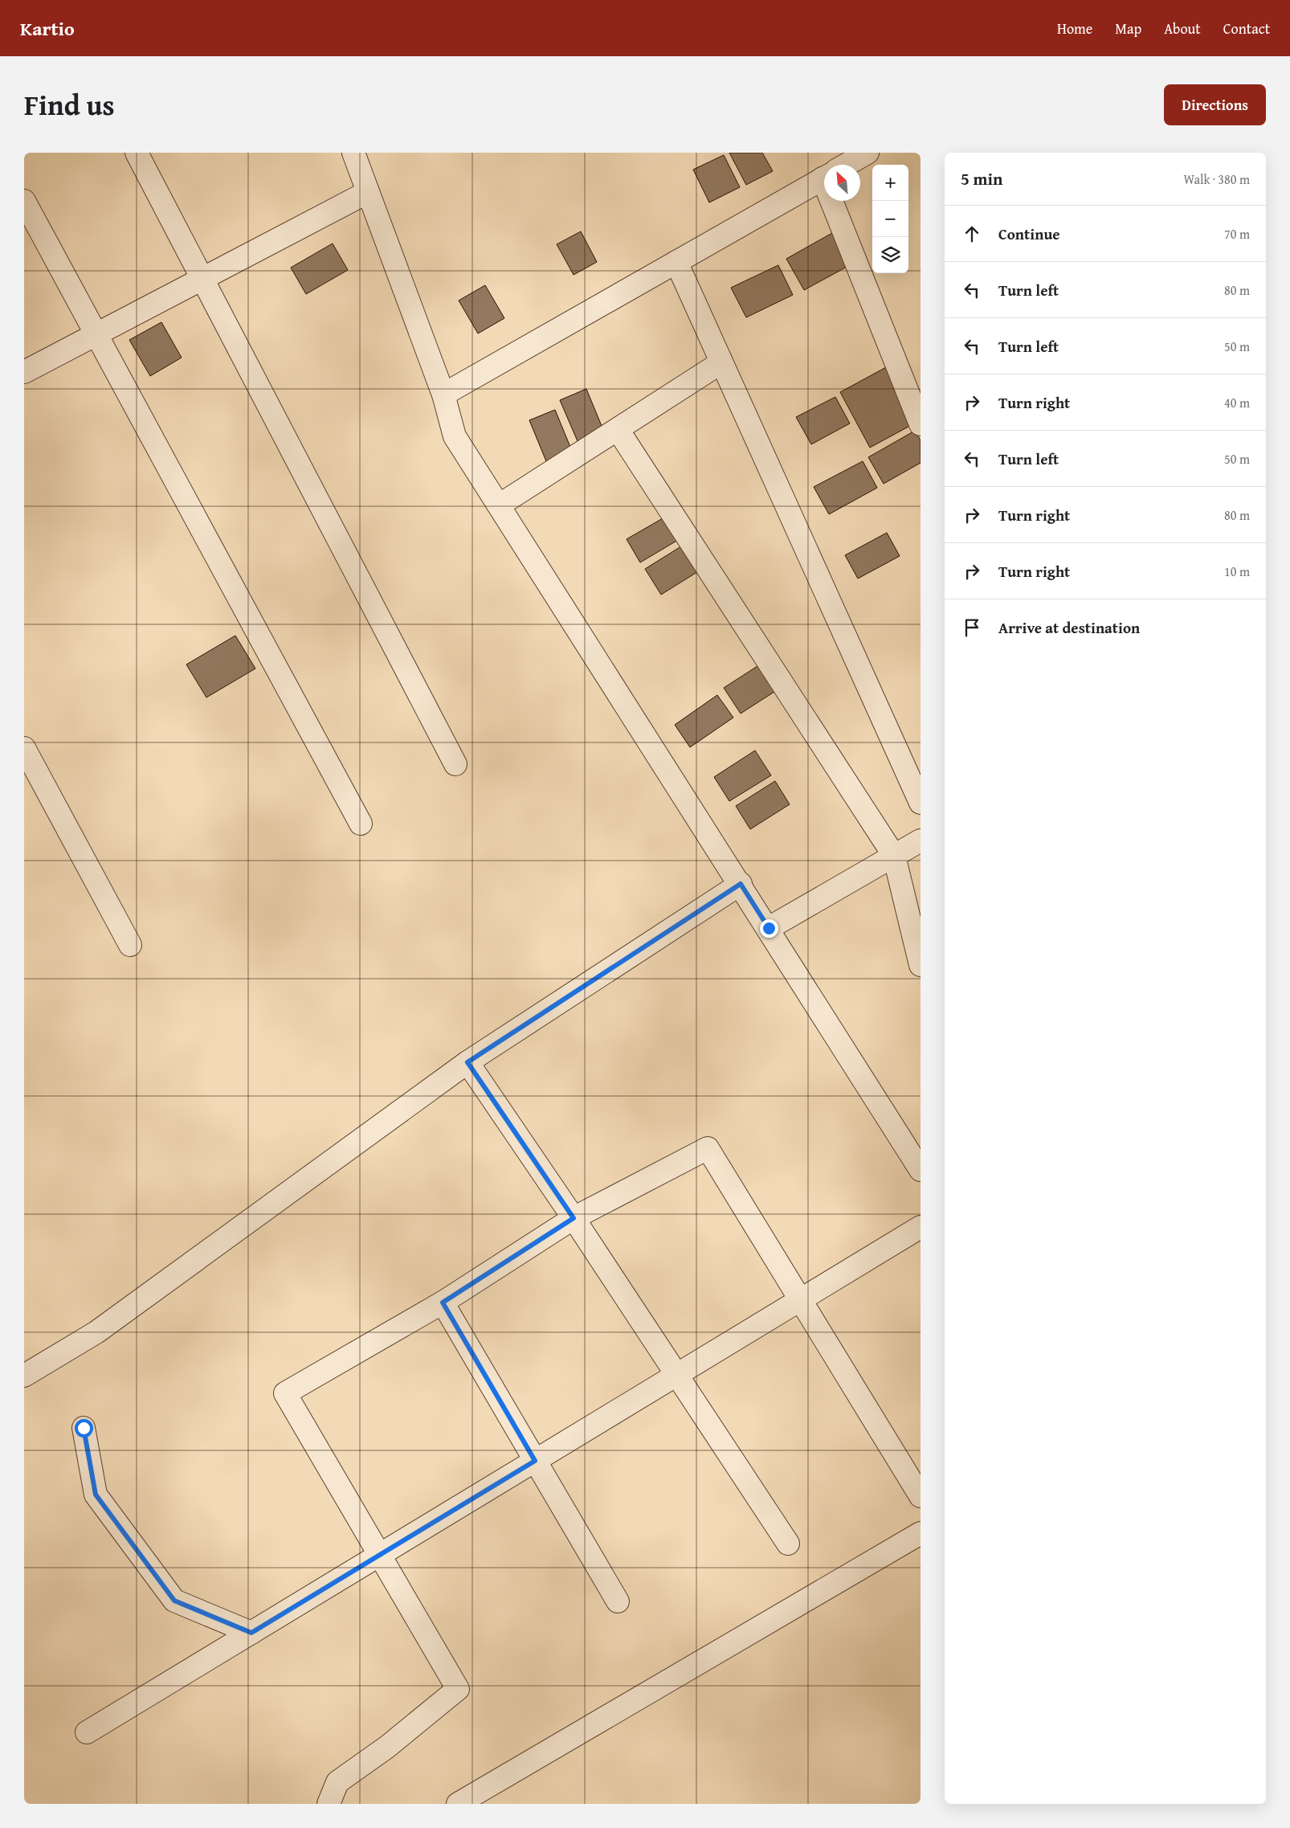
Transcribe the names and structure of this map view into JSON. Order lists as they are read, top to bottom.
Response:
{
  "north": "top left",
  "page": {
    "header": "Kartio",
    "nav": [
      "Home",
      "Map",
      "About",
      "Contact"
    ],
    "title": "Find us",
    "buttons": "Directions",
    "heading": ["5 min", "Walk · 380 m"],
    "map_buttons": ["+", "−"],
    "list": [
      ["Continue", "70 m"],
      ["Turn left", "80 m"],
      ["Turn left", "50 m"],
      ["Turn right", "40 m"],
      ["Turn left", "50 m"],
      ["Turn right", "80 m"],
      ["Turn right", "10 m"],
      "Arrive at destination"
    ]
  }
}
